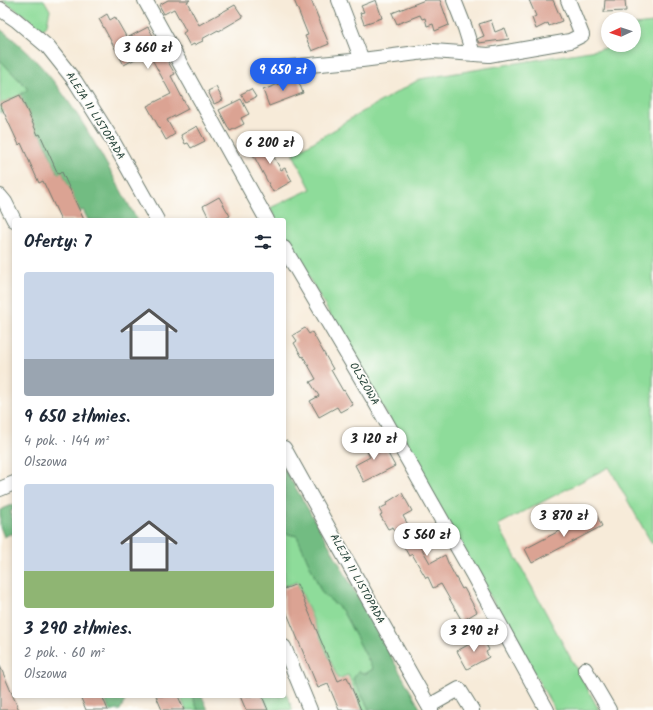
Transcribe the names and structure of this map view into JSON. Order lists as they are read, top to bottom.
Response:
{
  "streets": {
    "street": ["ALEJA 11 LISTOPADA", "OLSZOWA"]
  },
  "north": "left",
  "page": {
    "price": [
      "3 660 zł",
      "9 650 zł",
      "6 200 zł",
      "3 120 zł",
      "3 870 zł",
      "5 560 zł",
      "3 290 zł"
    ],
    "heading": "Oferty: 7",
    "list": [
      {
        "name": "9 650 zł/mies.",
        "note": "4 pok. · 144 m² · Olszowa"
      },
      {
        "name": "3 290 zł/mies.",
        "note": "2 pok. · 60 m² · Olszowa"
      }
    ]
  }
}
